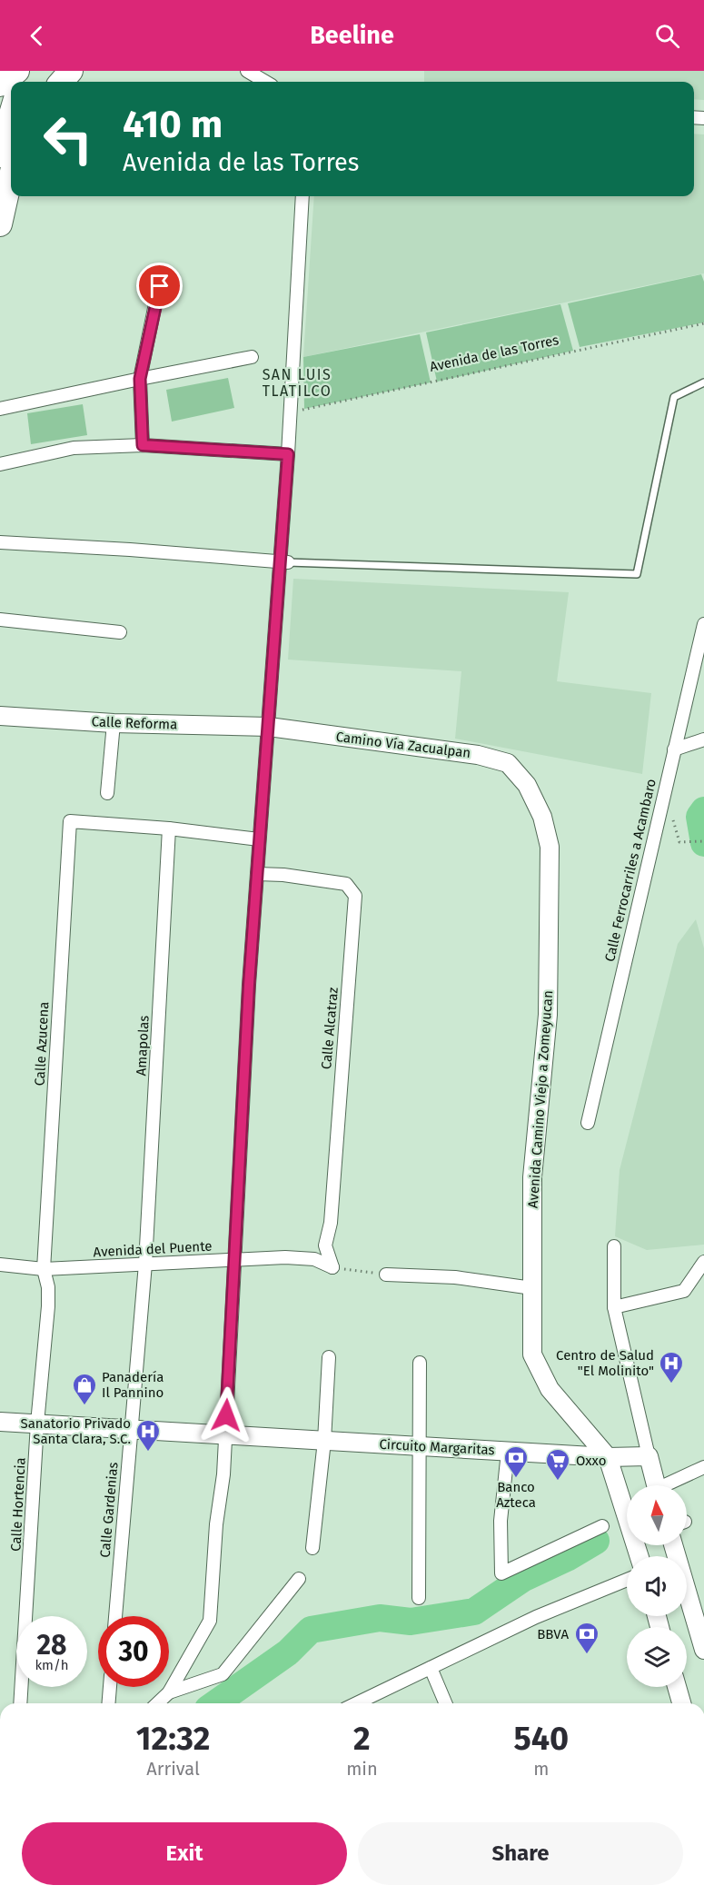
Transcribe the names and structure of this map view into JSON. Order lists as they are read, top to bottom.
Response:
{
  "streets": {
    "street": [
      "Calle Reforma",
      "Camino Vía Zacualpan",
      "Calle Ferrocarriles a Acambaro",
      "Calle Alcatraz",
      "Calle Azucena",
      "Amapolas",
      "Avenida Camino Viejo a Zomeyucan",
      "Avenida del Puente",
      "Circuito Margaritas",
      "Calle Hortencia",
      "Calle Gardenias"
    ],
    "path": ["Avenida de las Torres"]
  },
  "crossings": [
    ["Calle Reforma", "Camino Vía Zacualpan"],
    ["Camino Vía Zacualpan", "Avenida Camino Viejo a Zomeyucan"],
    ["Calle Alcatraz", "Avenida del Puente"],
    ["Calle Azucena", "Amapolas"],
    ["Calle Azucena", "Avenida del Puente"],
    ["Calle Azucena", "Calle Hortencia"],
    ["Amapolas", "Avenida del Puente"],
    ["Amapolas", "Calle Gardenias"],
    ["Avenida Camino Viejo a Zomeyucan", "Circuito Margaritas"],
    ["Avenida del Puente", "Calle Hortencia"],
    ["Avenida del Puente", "Calle Gardenias"],
    ["Circuito Margaritas", "Calle Hortencia"],
    ["Circuito Margaritas", "Calle Gardenias"]
  ],
  "districts": ["SAN LUIS TLATILCO"],
  "places": {
    "hospital": ["Centro de Salud \"El Molinito\"", "Sanatorio Privado Santa Clara, S.C."],
    "shop": ["Panadería Il Pannino"],
    "bank": ["Banco Azteca", "BBVA"],
    "supermarket": ["Oxxo"]
  },
  "north": "top",
  "page": {
    "header": "Beeline",
    "turn": ["410 m", "Avenida de las Torres"],
    "speed": "28 km/h",
    "limit": "30",
    "eta": [
      "12:32",
      "Arrival",
      "2",
      "min",
      "540",
      "m"
    ],
    "buttons": ["Exit", "Share"]
  }
}
